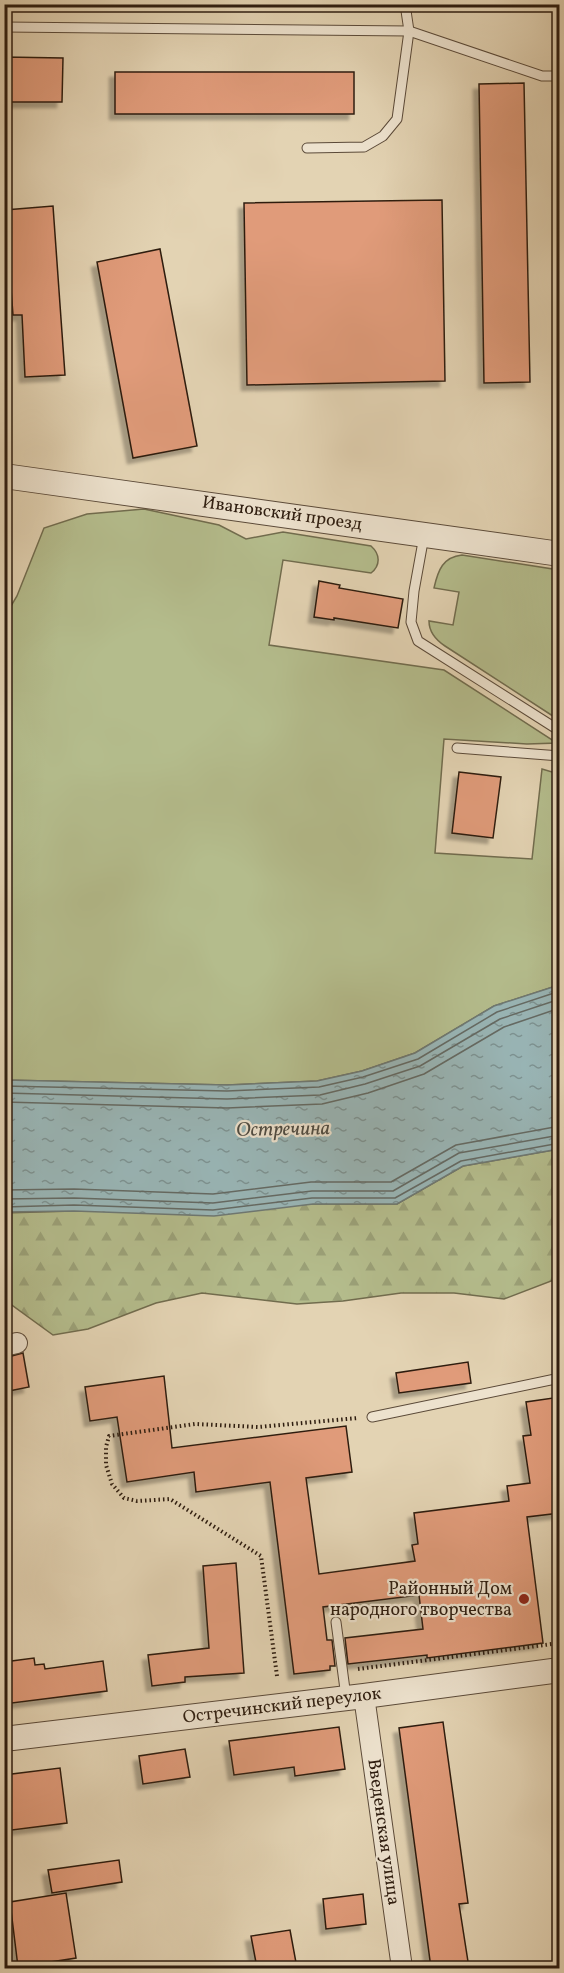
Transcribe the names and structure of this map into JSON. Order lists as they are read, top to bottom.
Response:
{
  "streets": {
    "street": ["Ивановский проезд", "Остречинский переулок", "Введенская улица"]
  },
  "crossings": [
    ["Остречинский переулок", "Введенская улица"]
  ],
  "water": ["Остречина"],
  "places": ["Районный Дом народного творчества"]
}
